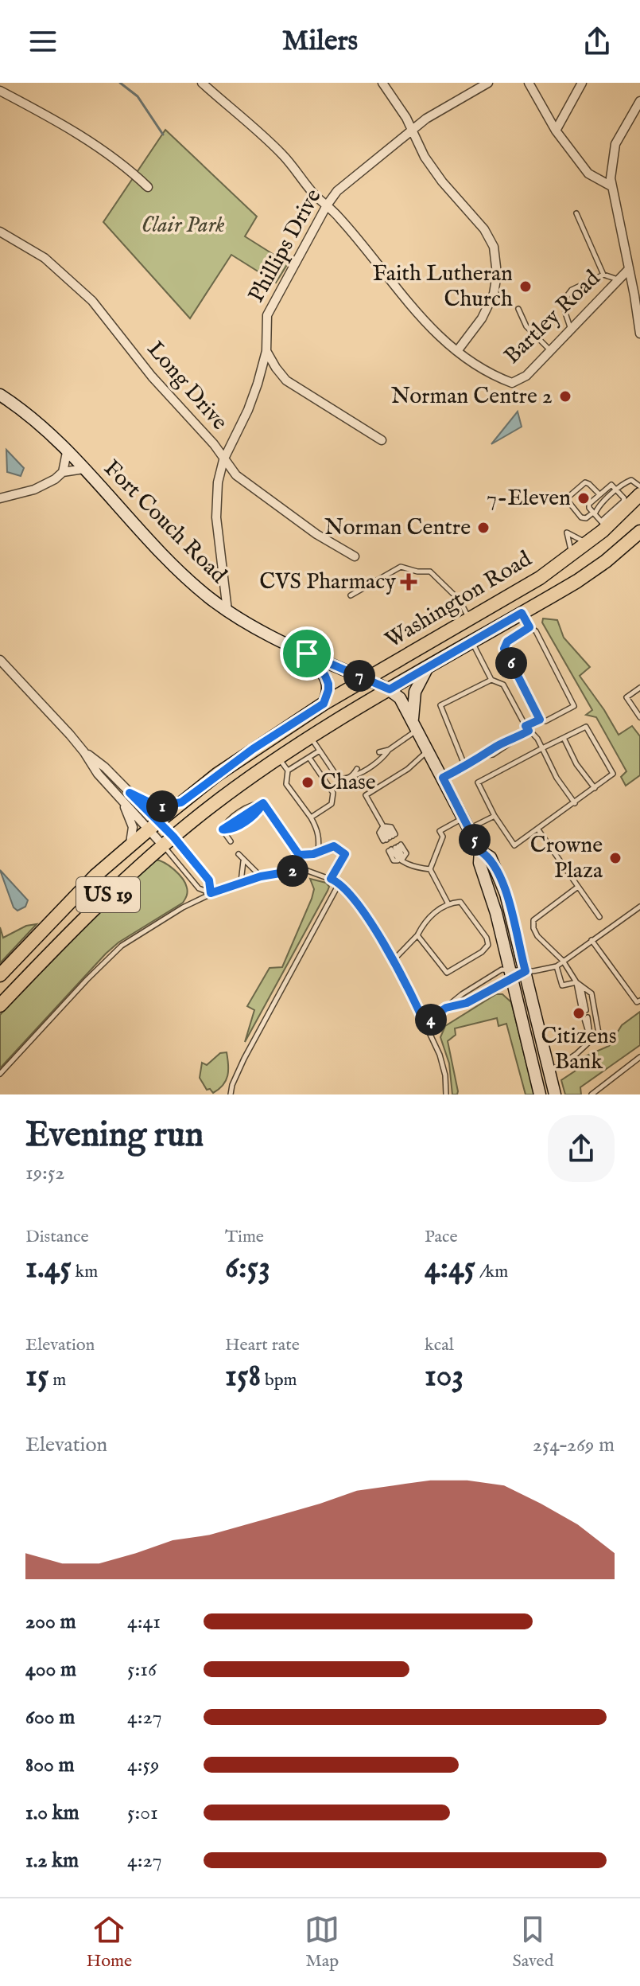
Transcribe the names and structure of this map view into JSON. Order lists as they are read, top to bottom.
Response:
{
  "streets": {
    "main road": ["Washington Road", "US 19"],
    "street": [
      "Phillips Drive",
      "Bartley Road",
      "Long Drive",
      "Fort Couch Road"
    ]
  },
  "crossings": [
    ["Phillips Drive", "Bartley Road"],
    ["Phillips Drive", "Long Drive"],
    ["Phillips Drive", "Fort Couch Road"],
    ["Fort Couch Road", "Washington Road"]
  ],
  "parks": ["Clair Park"],
  "places": {
    "other": [
      "Faith Lutheran Church",
      "Norman Centre 2",
      "7-Eleven",
      "Norman Centre",
      "Chase",
      "Crowne Plaza",
      "Citizens Bank"
    ],
    "health": ["CVS Pharmacy"]
  },
  "page": {
    "header": "Milers",
    "pins": [
      "6",
      "7",
      "1",
      "5",
      "2",
      "4"
    ],
    "heading": ["Evening run", "19:52"],
    "stats": [
      ["Distance", "1.45 km"],
      ["Time", "6:53"],
      ["Pace", "4:45 /km"],
      ["Elevation", "15 m"],
      ["Heart rate", "158 bpm"],
      ["kcal", "103"]
    ],
    "chart": ["Elevation", "254–269 m"],
    "list": [
      {
        "name": "200 m",
        "note": "4:41"
      },
      {
        "name": "400 m",
        "note": "5:16"
      },
      {
        "name": "600 m",
        "note": "4:27"
      },
      {
        "name": "800 m",
        "note": "4:59"
      },
      {
        "name": "1.0 km",
        "note": "5:01"
      },
      {
        "name": "1.2 km",
        "note": "4:27"
      }
    ],
    "tabs": ["Home", "Map", "Saved"]
  }
}
